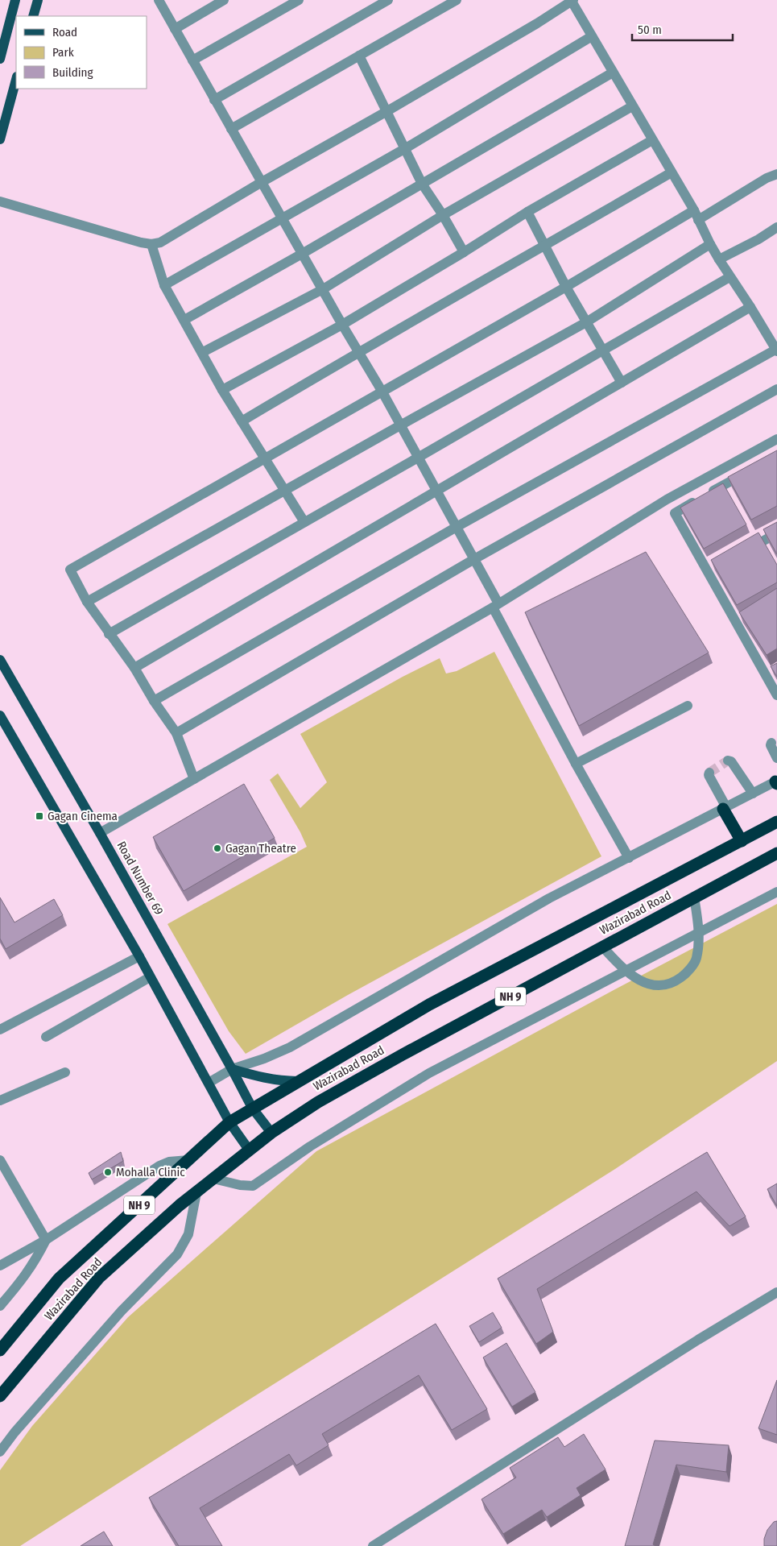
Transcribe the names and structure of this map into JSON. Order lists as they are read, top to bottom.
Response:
{
  "streets": {
    "highway": ["Wazirabad Road", "NH 9"],
    "main road": ["Road Number 69"]
  },
  "crossings": [
    ["Road Number 69", "Wazirabad Road"]
  ],
  "places": {
    "transit": ["Gagan Cinema"],
    "other": ["Gagan Theatre", "Mohalla Clinic"]
  },
  "legend": ["Road", "Park", "Building"],
  "scale_bar": "50 m"
}
